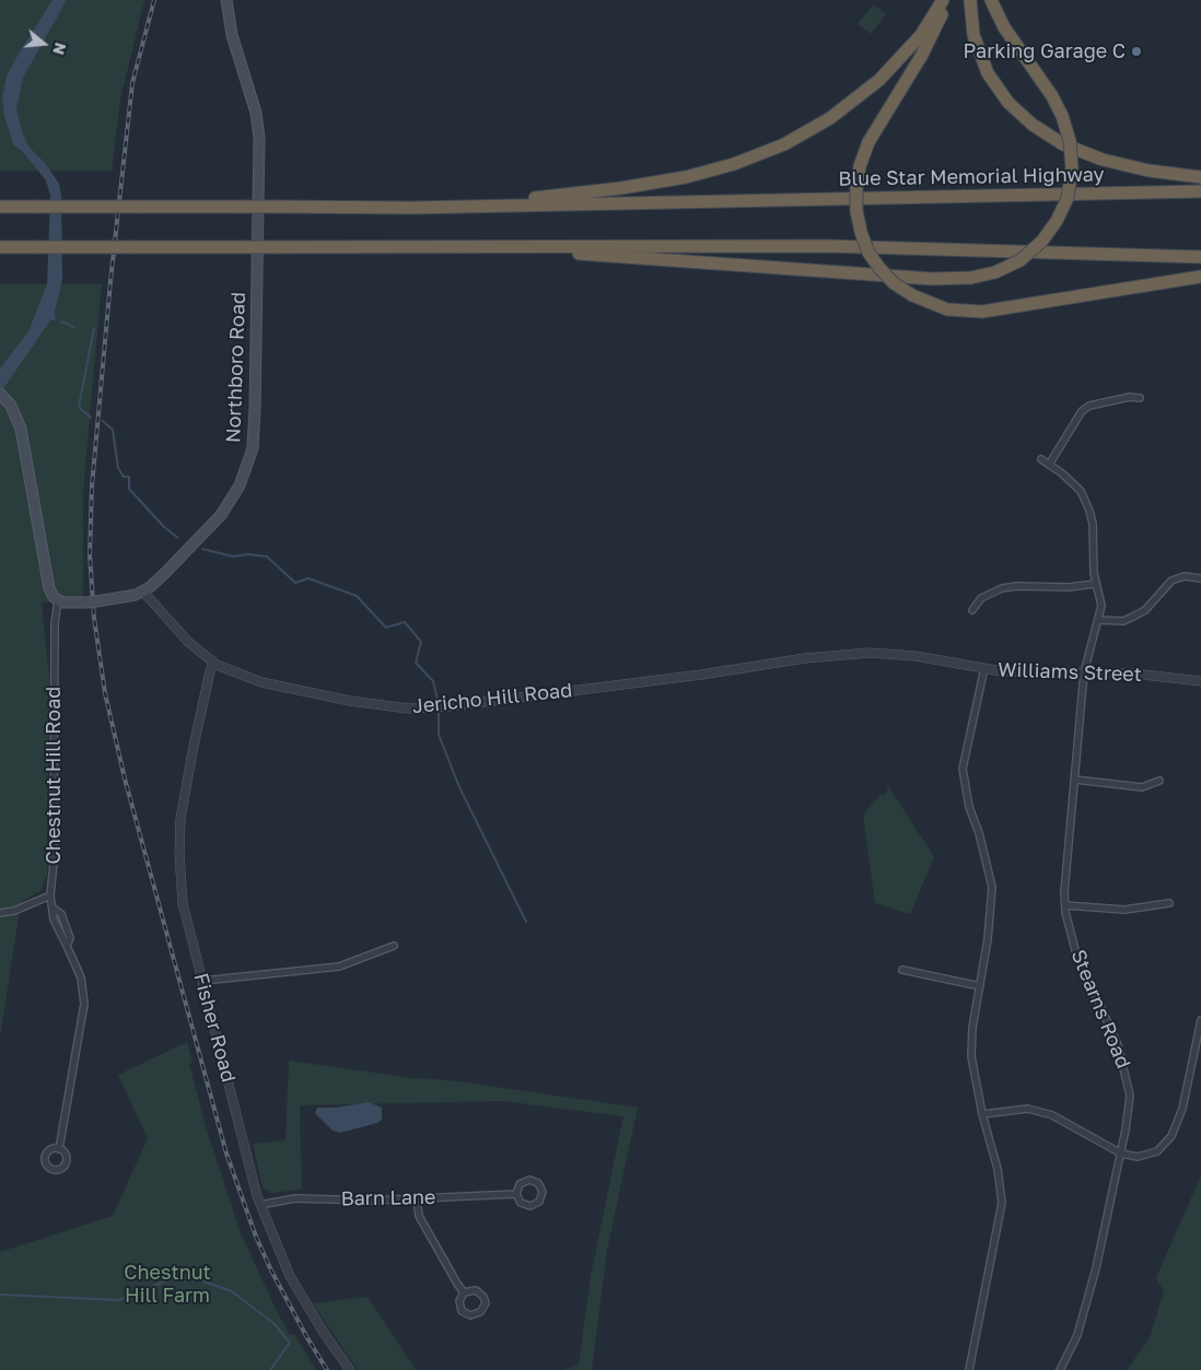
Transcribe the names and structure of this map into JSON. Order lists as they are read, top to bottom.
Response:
{
  "streets": {
    "highway": ["Blue Star Memorial Highway"],
    "main road": ["Northboro Road"],
    "street": [
      "Williams Street",
      "Jericho Hill Road",
      "Chestnut Hill Road",
      "Stearns Road",
      "Fisher Road",
      "Barn Lane"
    ]
  },
  "crossings": [
    ["Northboro Road", "Jericho Hill Road"],
    ["Northboro Road", "Chestnut Hill Road"],
    ["Williams Street", "Jericho Hill Road"],
    ["Williams Street", "Stearns Road"],
    ["Jericho Hill Road", "Fisher Road"],
    ["Fisher Road", "Barn Lane"]
  ],
  "parks": ["Chestnut Hill Farm"],
  "places": ["Parking Garage C"],
  "north": "right"
}
